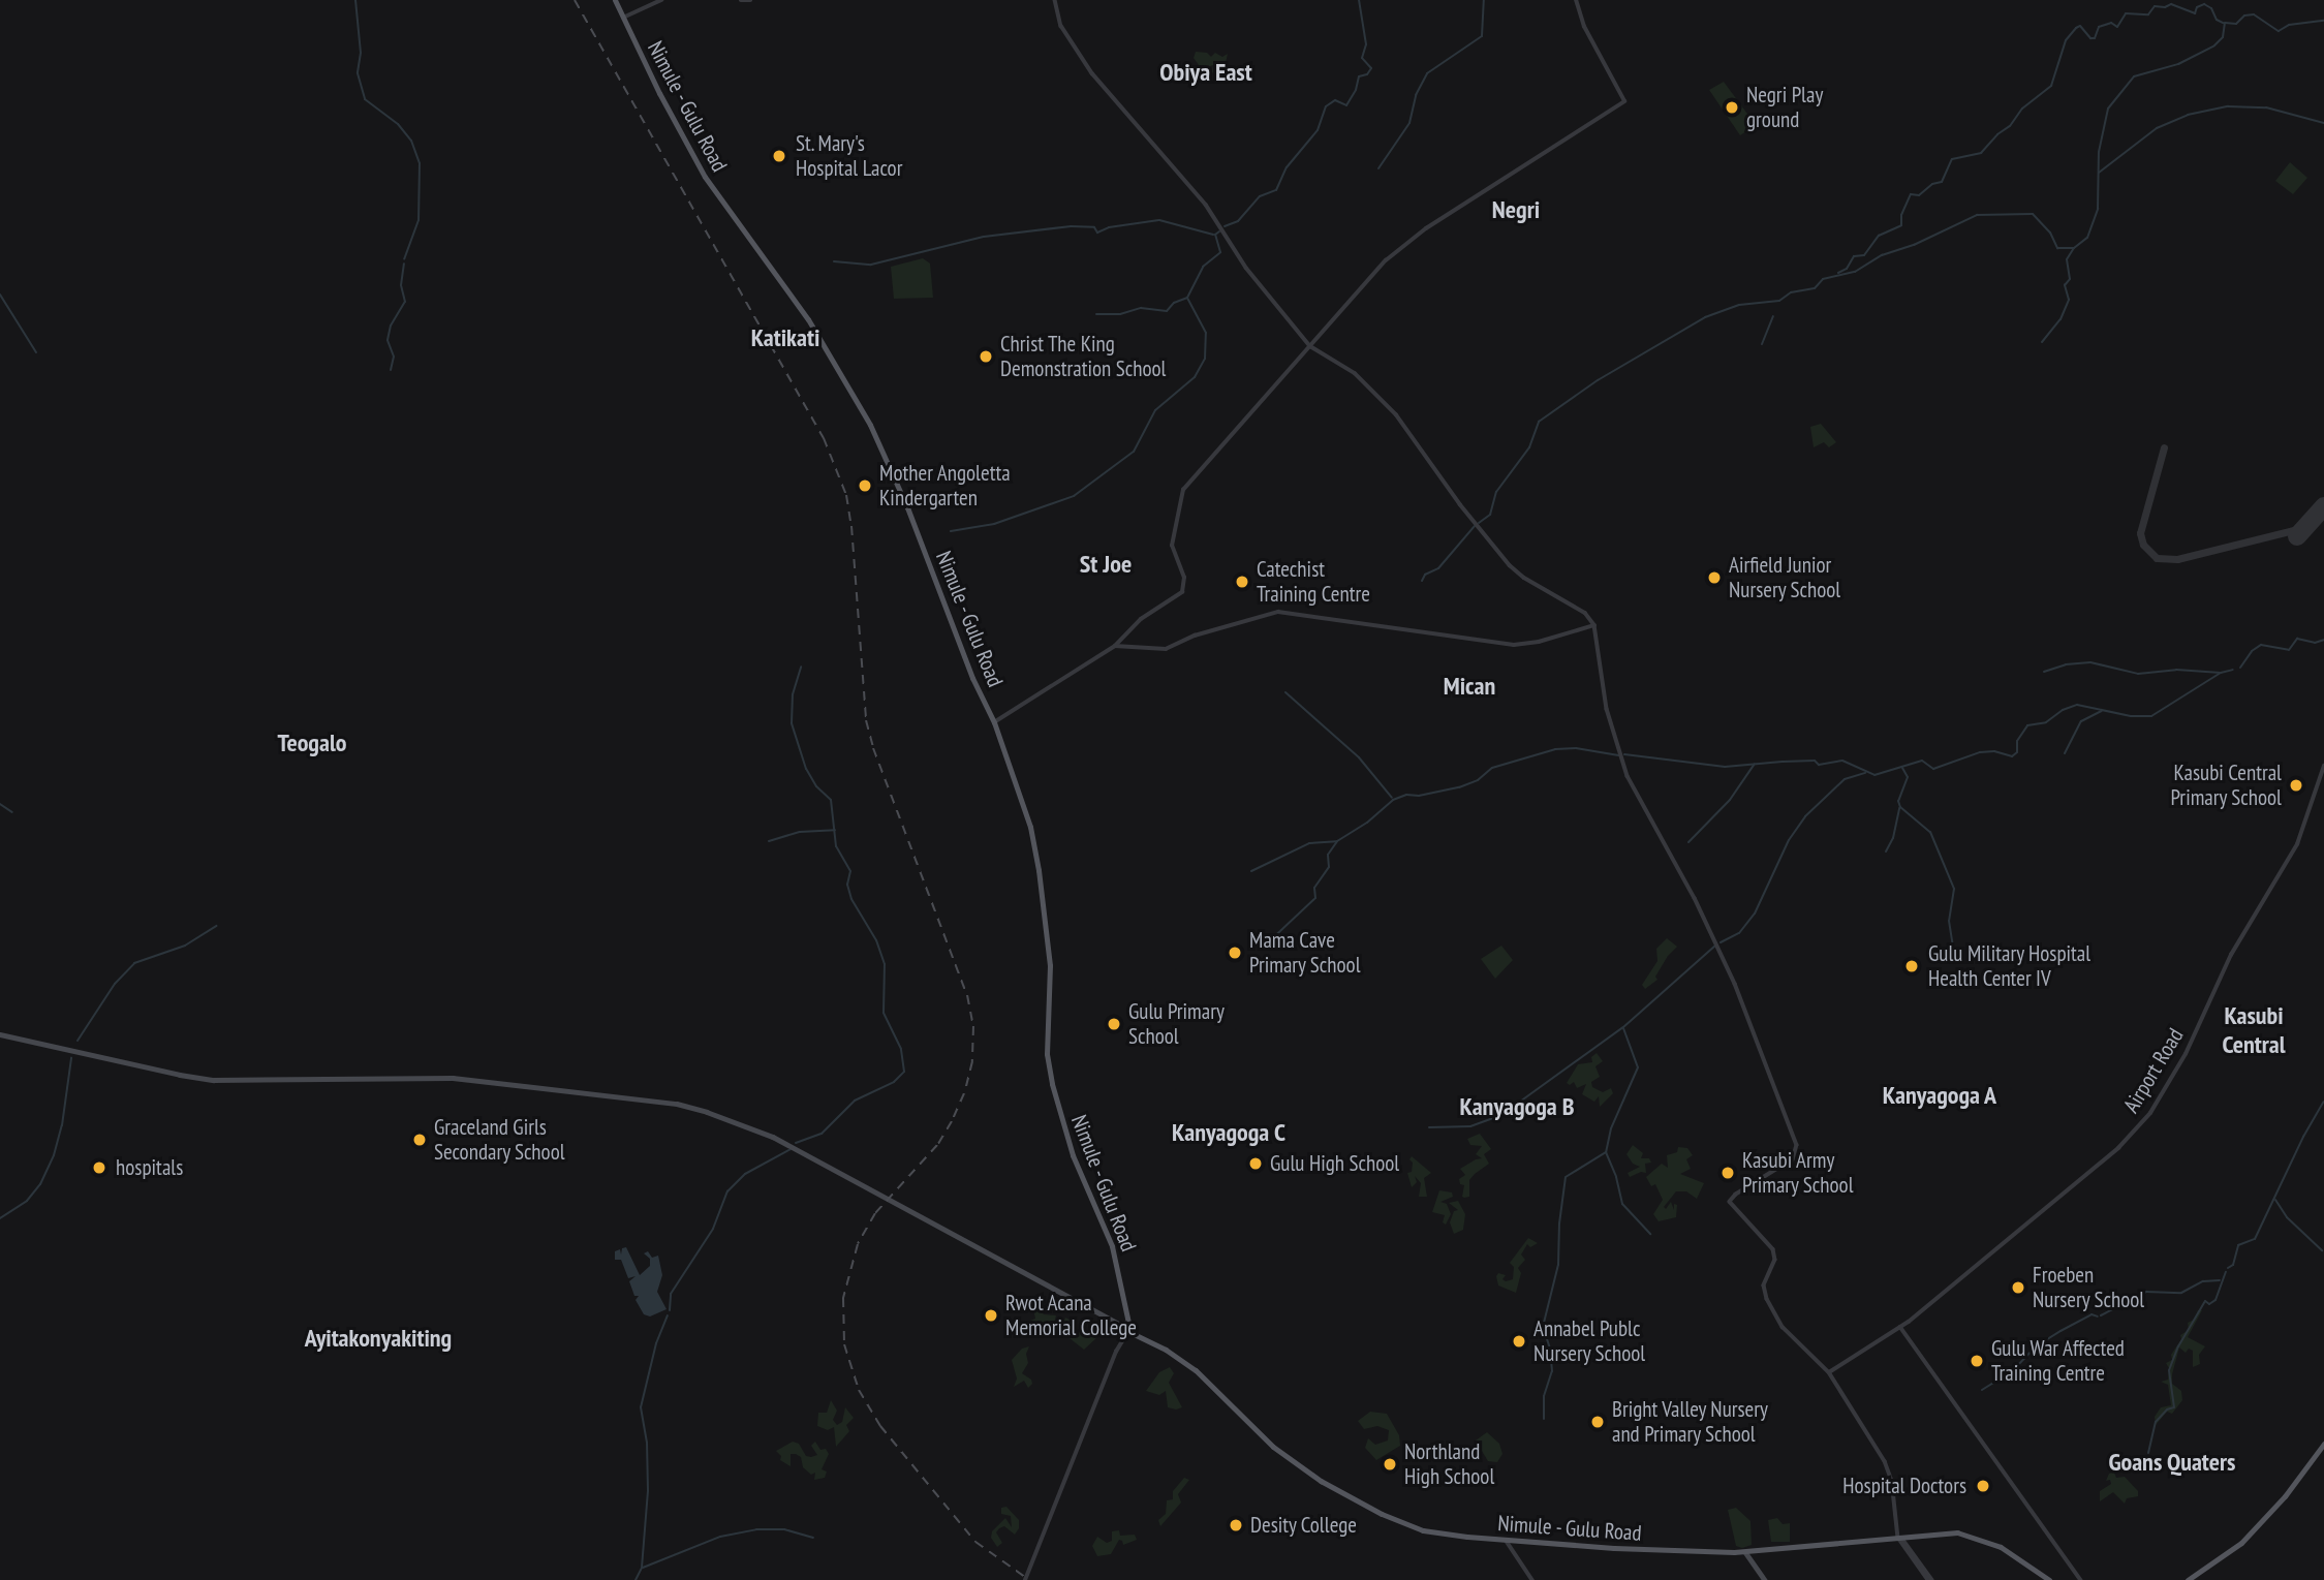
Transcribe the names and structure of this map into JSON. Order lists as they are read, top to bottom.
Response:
{
  "streets": {
    "main road": ["Nimule - Gulu Road"],
    "street": ["Airport Road"]
  },
  "districts": [
    "Obiya East",
    "Negri",
    "Katikati",
    "St Joe",
    "Mican",
    "Teogalo",
    "Kasubi Central",
    "Kanyagoga A",
    "Kanyagoga B",
    "Kanyagoga C",
    "Ayitakonyakiting",
    "Goans Quaters"
  ],
  "places": [
    "Negri Play ground",
    "St. Mary's Hospital Lacor",
    "Christ The King Demonstration School",
    "Mother Angoletta Kindergarten",
    "Airfield Junior Nursery School",
    "Catechist Training Centre",
    "Kasubi Central Primary School",
    "Mama Cave Primary School",
    "Gulu Military Hospital Health Center IV",
    "Gulu Primary School",
    "Graceland Girls Secondary School",
    "Gulu High School",
    "hospitals",
    "Kasubi Army Primary School",
    "Froeben Nursery School",
    "Rwot Acana Memorial College",
    "Annabel Publc Nursery School",
    "Gulu War Affected Training Centre",
    "Bright Valley Nursery and Primary School",
    "Northland High School",
    "Hospital Doctors",
    "Desity College"
  ]
}
